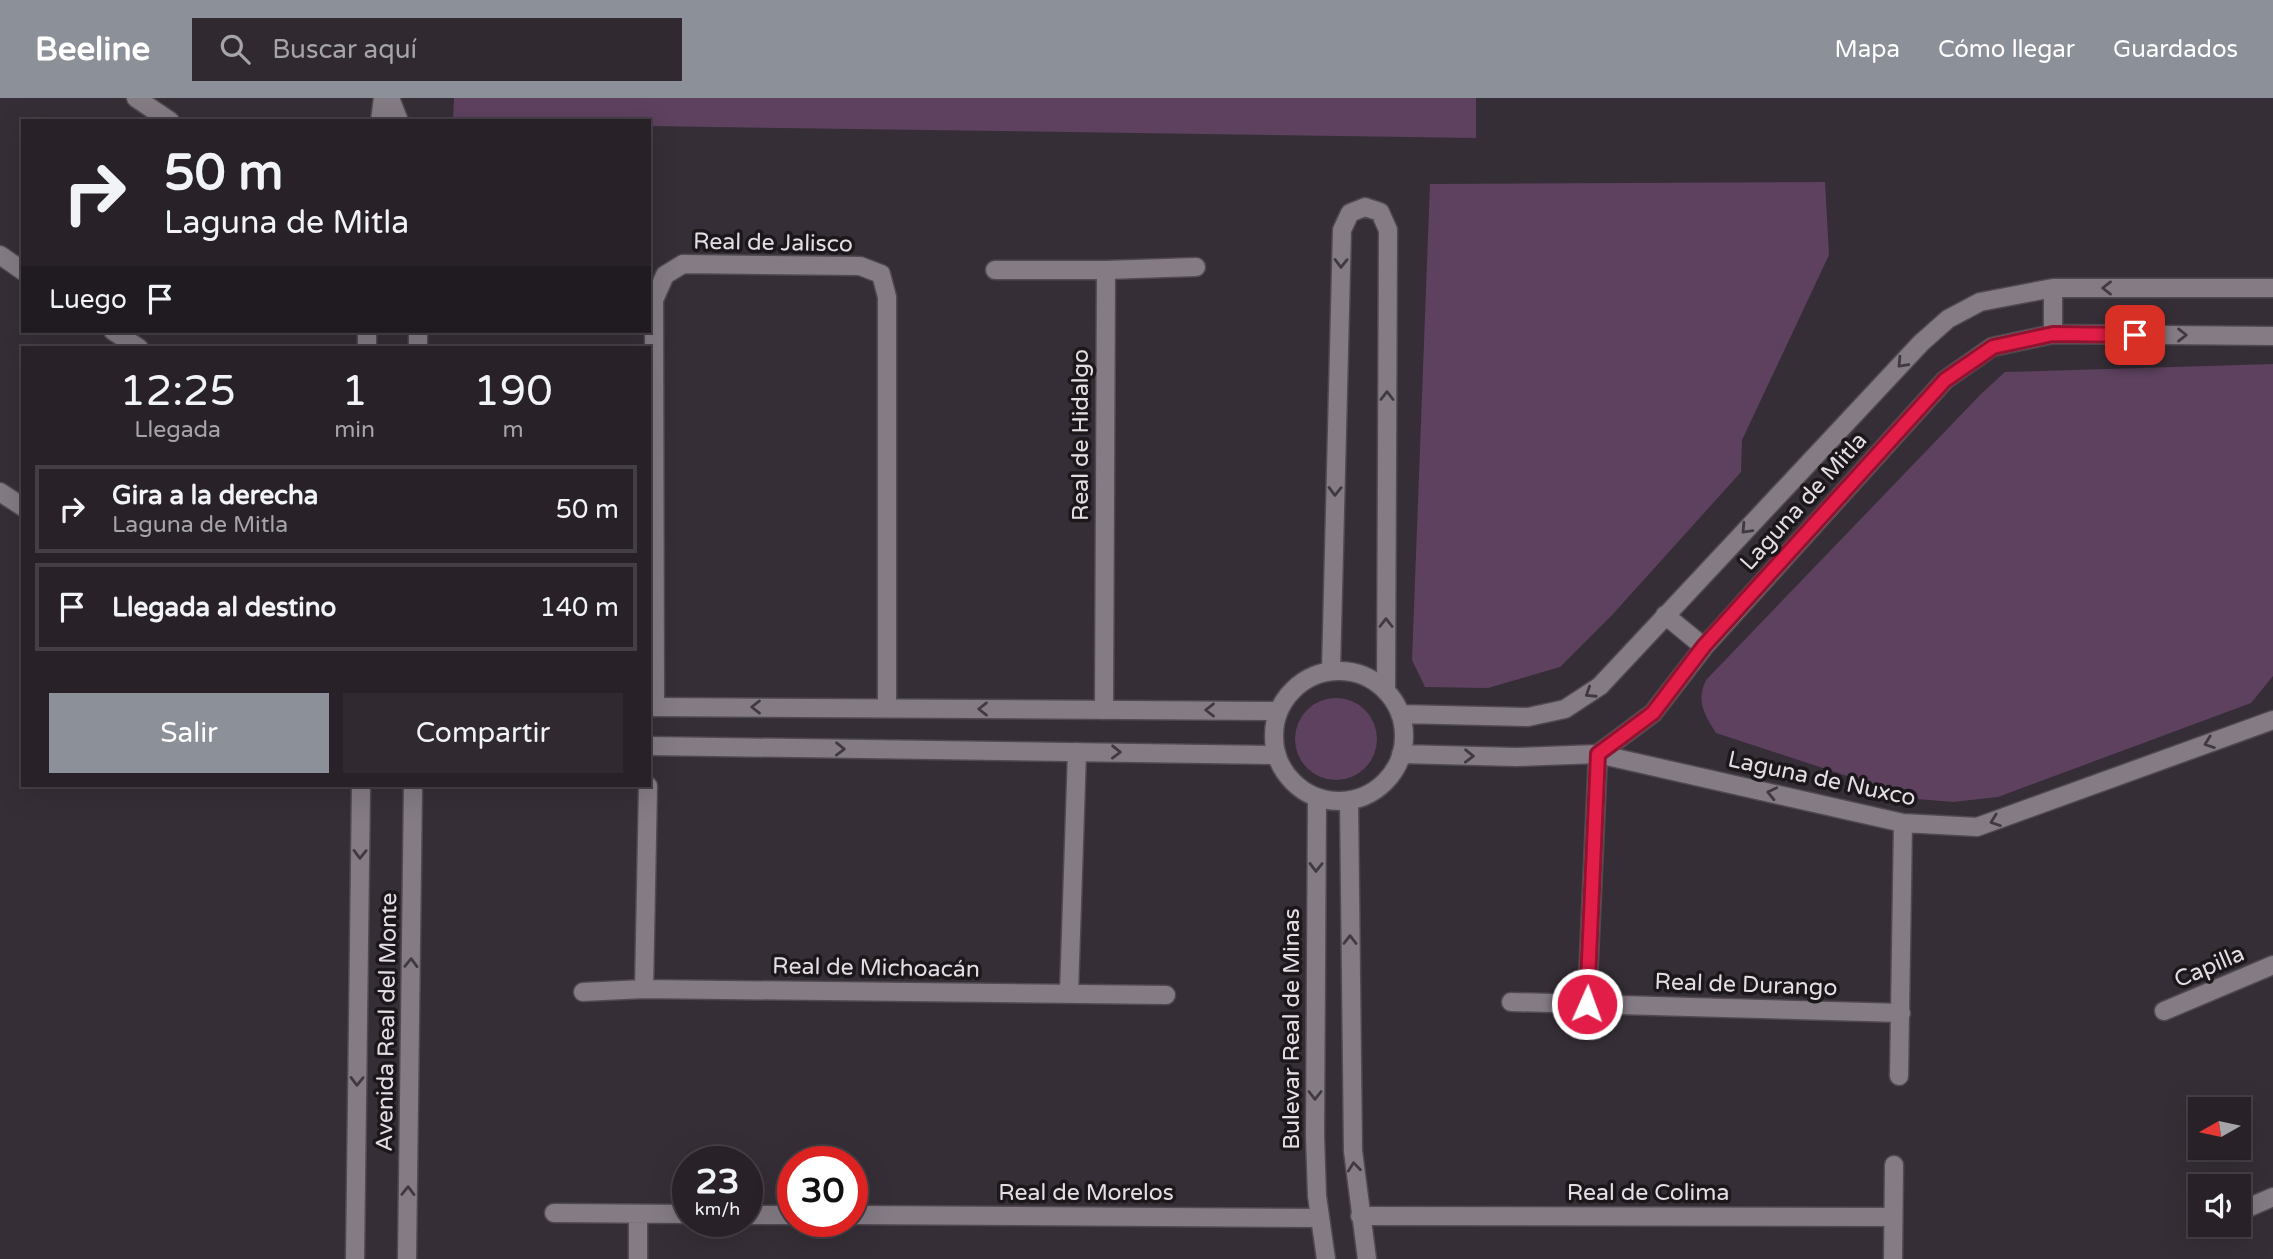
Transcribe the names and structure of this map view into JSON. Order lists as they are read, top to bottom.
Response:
{
  "streets": {
    "street": [
      "Real de Jalisco",
      "Real de Hidalgo",
      "Laguna de Mitla",
      "Laguna de Nuxco",
      "Capilla",
      "Real de Michoacán",
      "Real de Durango",
      "Avenida Real del Monte",
      "Bulevar Real de Minas",
      "Real de Morelos",
      "Real de Colima"
    ]
  },
  "crossings": [
    ["Laguna de Mitla", "Laguna de Nuxco"],
    ["Laguna de Mitla", "Bulevar Real de Minas"],
    ["Bulevar Real de Minas", "Real de Morelos"]
  ],
  "one_way": ["Laguna de Nuxco"],
  "north": "left",
  "page": {
    "header": "Beeline",
    "search": "Buscar aquí",
    "nav": ["Mapa", "Cómo llegar", "Guardados"],
    "turn": ["50 m", "Laguna de Mitla"],
    "then": "Luego",
    "eta": [
      "12:25",
      "Llegada",
      "1",
      "min",
      "190",
      "m"
    ],
    "list": [
      {
        "name": "Gira a la derecha",
        "note": "Laguna de Mitla",
        "value": "50 m"
      },
      {
        "name": "Llegada al destino",
        "value": "140 m"
      }
    ],
    "buttons": ["Salir", "Compartir"],
    "speed": "23 km/h",
    "limit": "30"
  }
}
